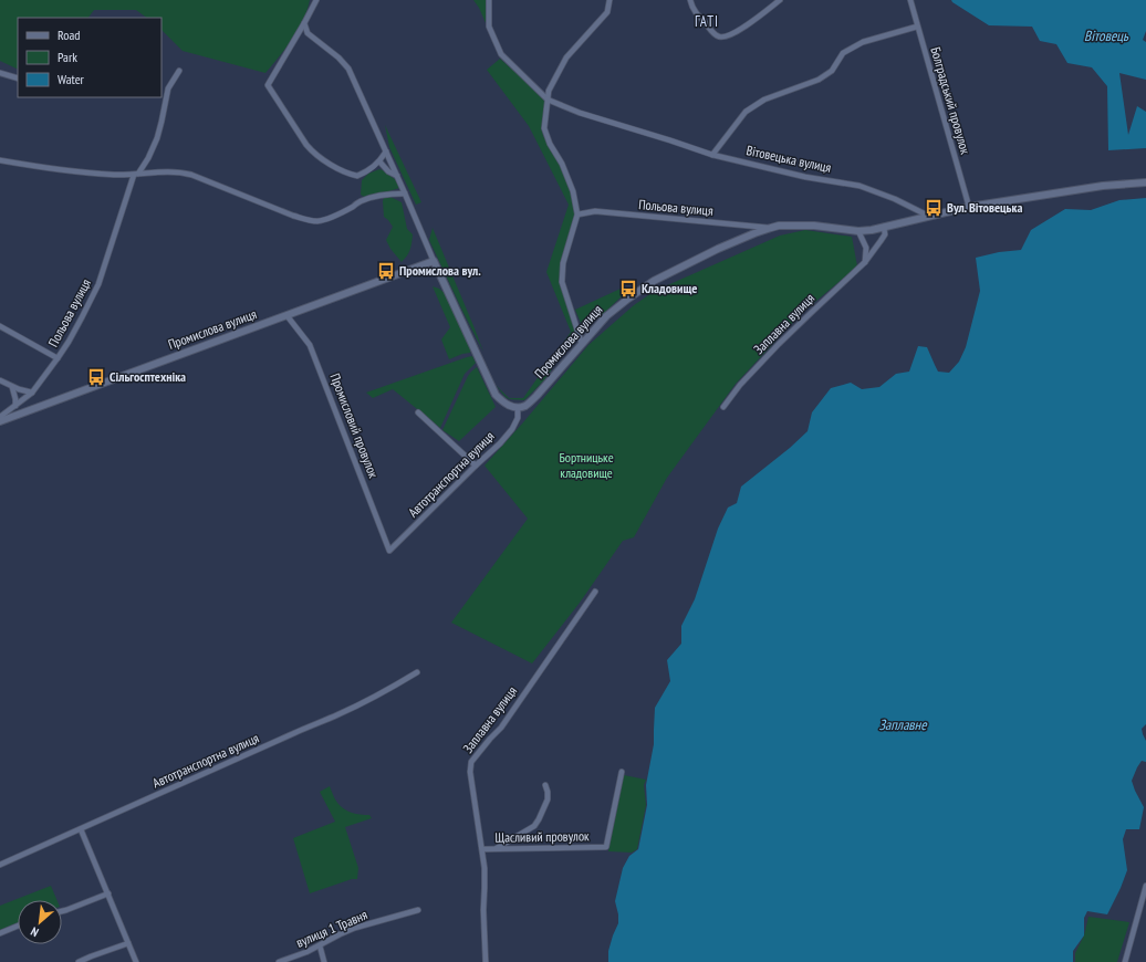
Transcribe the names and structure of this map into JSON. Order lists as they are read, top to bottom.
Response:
{
  "streets": {
    "street": [
      "Болградський провулок",
      "Вітовецька вулиця",
      "Польова вулиця",
      "Заплавна вулиця",
      "Промислова вулиця",
      "Промисловий провулок",
      "Автотранспортна вулиця",
      "Щасливий провулок",
      "вулиця 1 Травня"
    ]
  },
  "crossings": [
    ["Вітовецька вулиця", "Промислова вулиця"],
    ["Польова вулиця", "Промислова вулиця"],
    ["Заплавна вулиця", "Промислова вулиця"],
    ["Заплавна вулиця", "Щасливий провулок"],
    ["Промислова вулиця", "Промисловий провулок"],
    ["Промислова вулиця", "Автотранспортна вулиця"],
    ["Промисловий провулок", "Автотранспортна вулиця"]
  ],
  "districts": ["ГАТІ"],
  "water": ["Вітовець", "Заплавне"],
  "parks": ["Бортницьке кладовище"],
  "places": {
    "bus stop": [
      "Вул. Вітовецька",
      "Промислова вул.",
      "Кладовище",
      "Сільгосптехніка"
    ]
  },
  "legend": ["Road", "Park", "Water"],
  "north": "bottom left"
}
